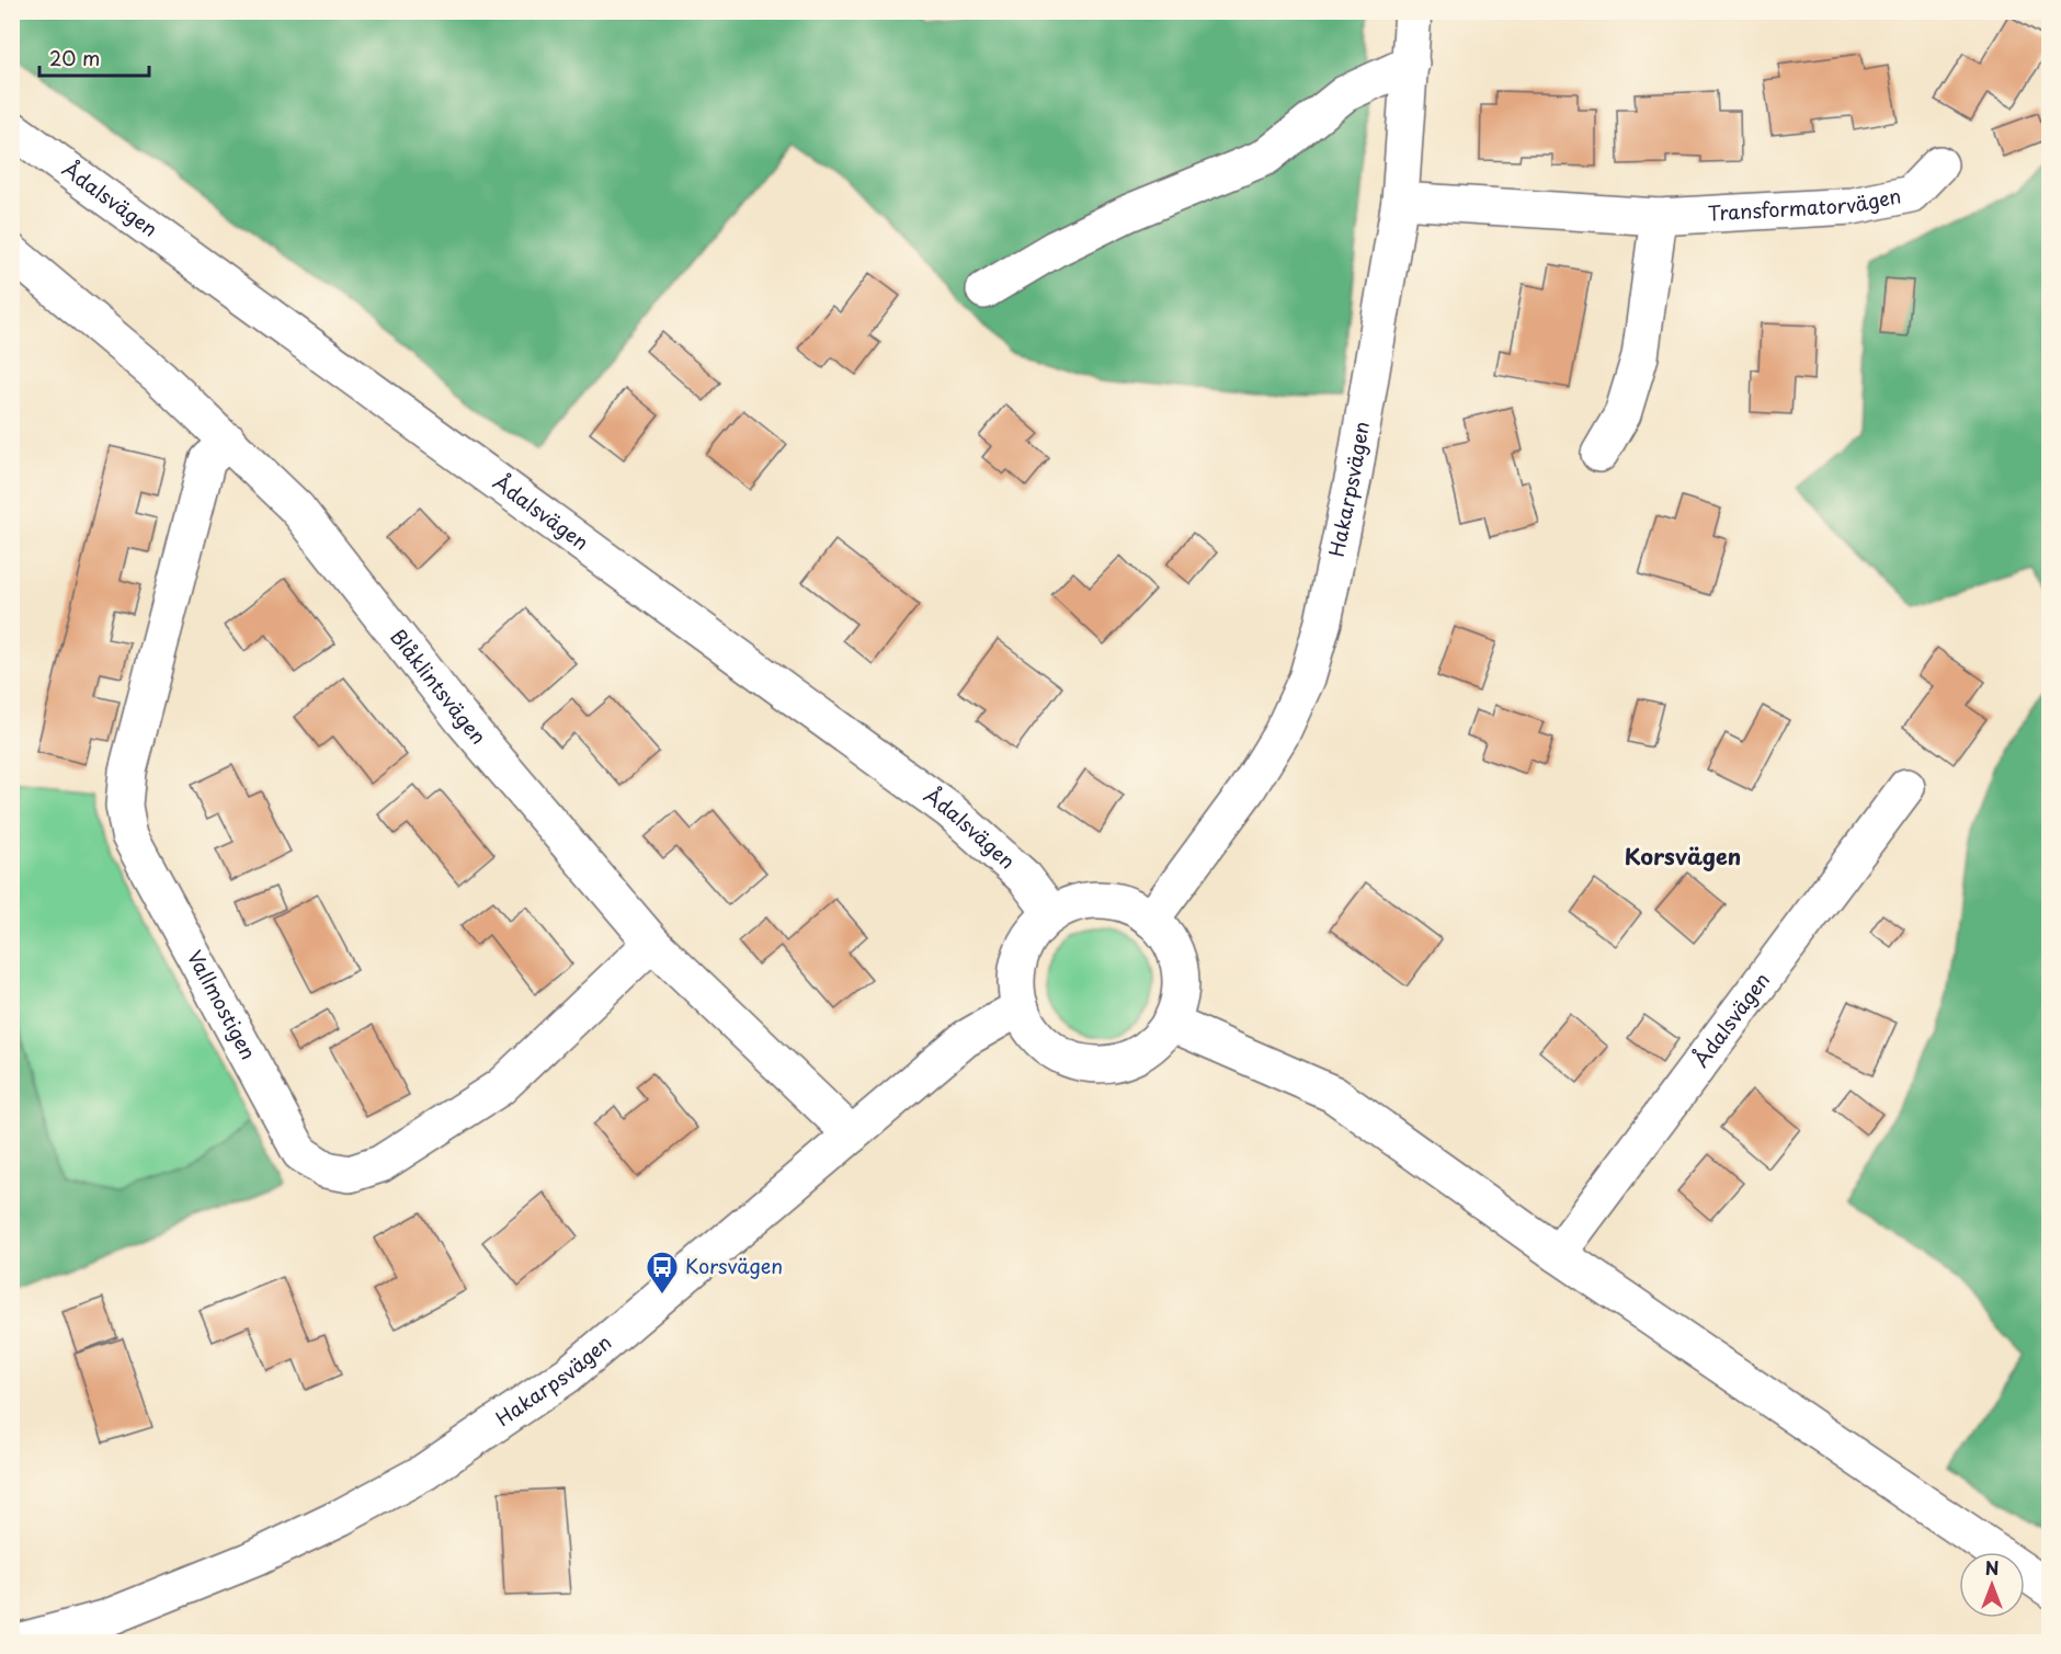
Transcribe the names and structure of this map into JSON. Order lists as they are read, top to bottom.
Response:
{
  "streets": {
    "street": [
      "Ådalsvägen",
      "Transformatorvägen",
      "Hakarpsvägen",
      "Blåklintsvägen",
      "Vallmostigen"
    ]
  },
  "crossings": [
    ["Ådalsvägen", "Hakarpsvägen"],
    ["Transformatorvägen", "Hakarpsvägen"],
    ["Hakarpsvägen", "Blåklintsvägen"],
    ["Blåklintsvägen", "Vallmostigen"]
  ],
  "districts": ["Korsvägen"],
  "places": {
    "bus stop": ["Korsvägen"]
  },
  "scale_bar": "20 m",
  "north": "top"
}
